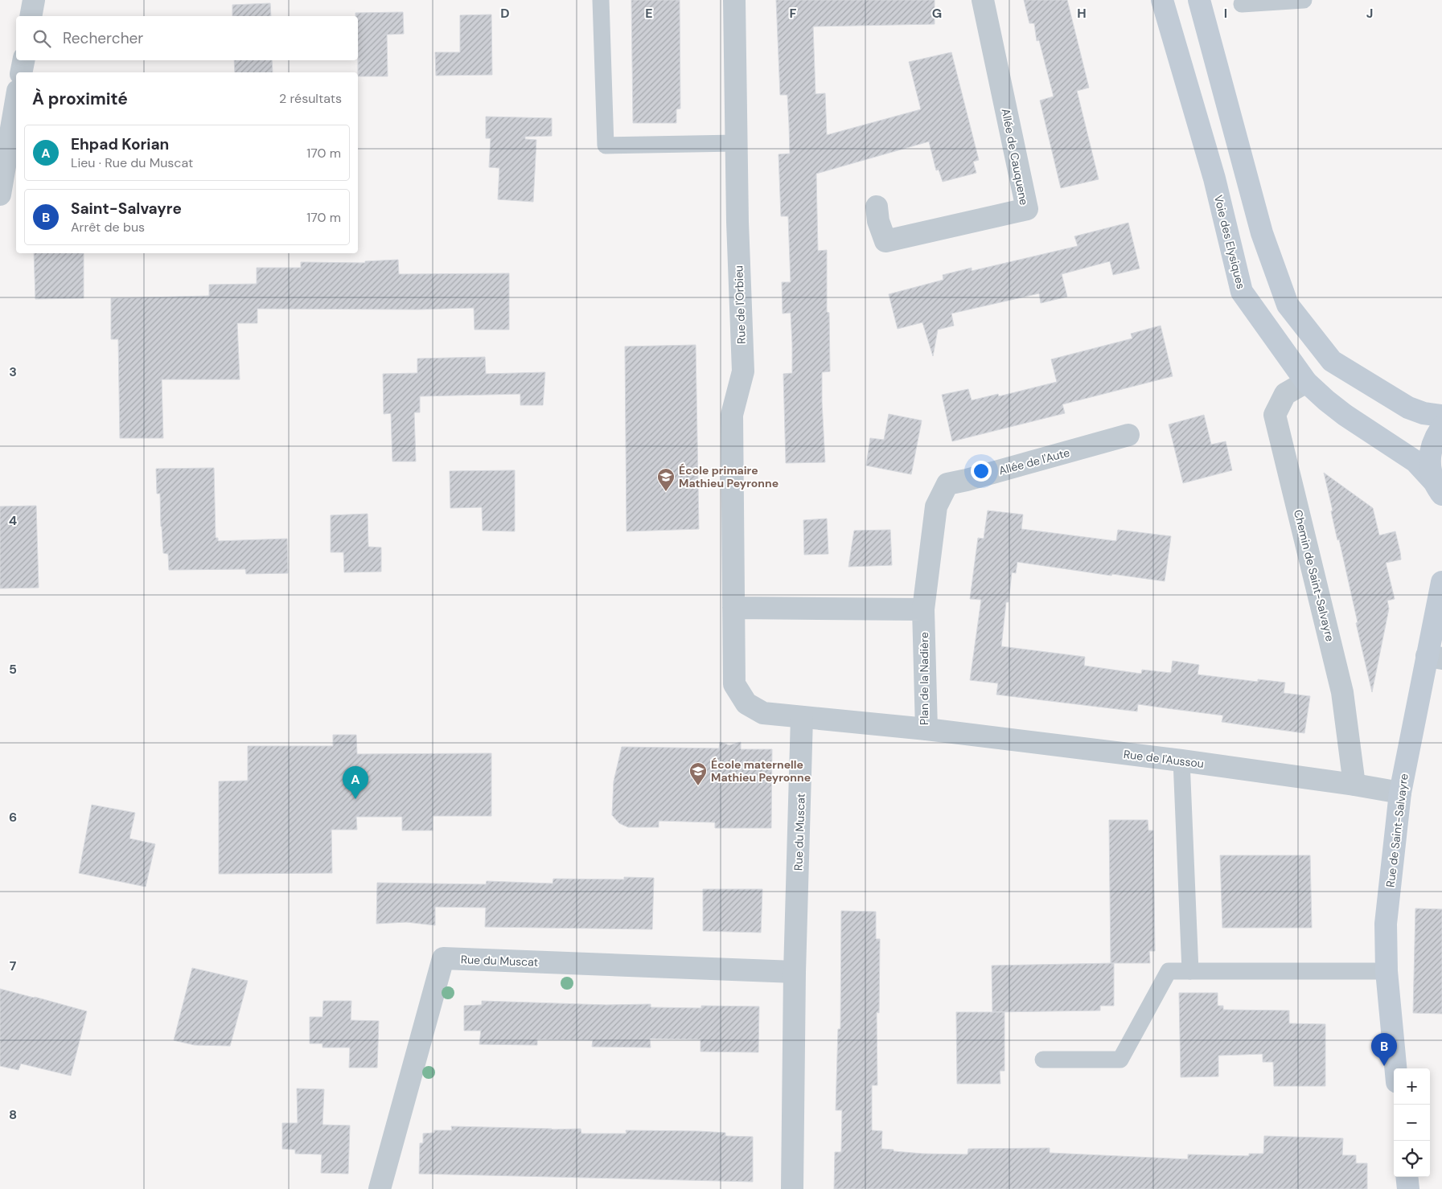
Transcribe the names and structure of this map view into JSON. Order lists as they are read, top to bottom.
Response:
{
  "streets": {
    "street": [
      "Allée de Cauquene",
      "Voie des Elysiques",
      "Rue de l'Orbieu",
      "Allée de l'Aute",
      "Chemin de Saint-Salvayre",
      "Plan de la Nadière",
      "Rue de l'Aussou",
      "Rue de Saint-Salvayre",
      "Rue du Muscat"
    ]
  },
  "crossings": [
    ["Voie des Elysiques", "Chemin de Saint-Salvayre"],
    ["Rue de l'Orbieu", "Plan de la Nadière"],
    ["Allée de l'Aute", "Plan de la Nadière"],
    ["Chemin de Saint-Salvayre", "Rue de l'Aussou"],
    ["Plan de la Nadière", "Rue de l'Aussou"],
    ["Plan de la Nadière", "Rue du Muscat"],
    ["Rue de l'Aussou", "Rue de Saint-Salvayre"]
  ],
  "places": {
    "school or university": ["École primaire Mathieu Peyronne", "École maternelle Mathieu Peyronne"]
  },
  "page": {
    "search": "Rechercher",
    "heading": ["À proximité", "2 résultats"],
    "list": [
      {
        "mark": "A",
        "name": "Ehpad Korian",
        "note": "Lieu · Rue du Muscat",
        "value": "170 m"
      },
      {
        "mark": "B",
        "name": "Saint-Salvayre",
        "note": "Arrêt de bus",
        "value": "170 m"
      }
    ],
    "pins": ["A", "B"],
    "map_buttons": ["+", "−"]
  },
  "grid": {
    "columns": [
      "D",
      "E",
      "F",
      "G",
      "H",
      "I",
      "J"
    ],
    "rows": [
      "3",
      "4",
      "5",
      "6",
      "7",
      "8"
    ]
  }
}
